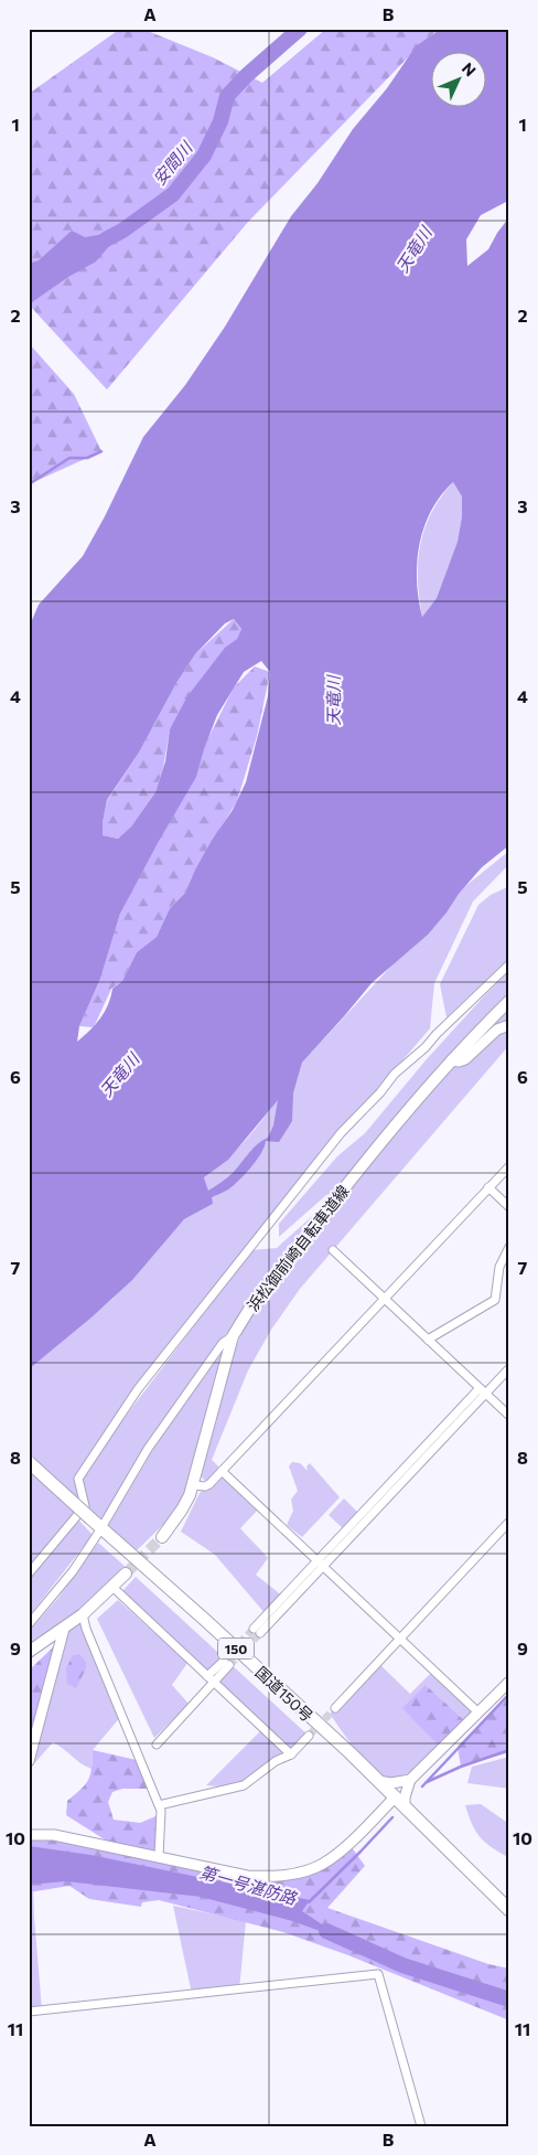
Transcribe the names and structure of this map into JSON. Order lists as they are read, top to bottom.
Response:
{
  "streets": {
    "highway": ["150", "国道150号"],
    "main road": ["浜松御前崎自転車道線"]
  },
  "water": ["安間川", "天竜川", "第一号湛防路"],
  "north": "top right",
  "grid": {
    "columns": ["A", "B"],
    "rows": [
      "1",
      "2",
      "3",
      "4",
      "5",
      "6",
      "7",
      "8",
      "9",
      "10",
      "11"
    ]
  }
}
